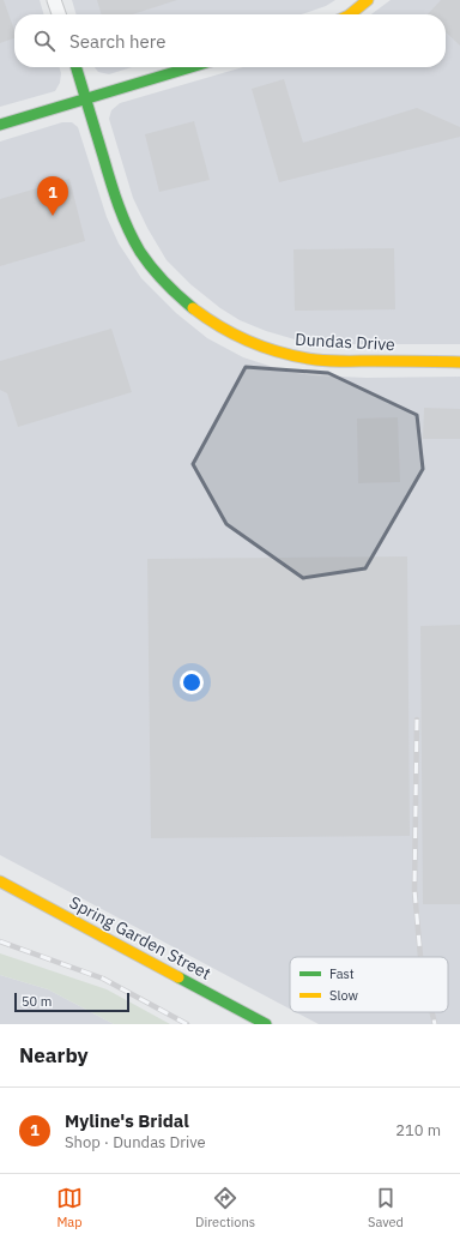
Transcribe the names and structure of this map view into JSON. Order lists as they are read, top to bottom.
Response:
{
  "streets": {
    "street": ["Dundas Drive", "Spring Garden Street"]
  },
  "legend": ["Fast", "Slow"],
  "scale_bar": "50 m",
  "page": {
    "search": "Search here",
    "pins": "1",
    "scale": "50 m",
    "heading": "Nearby",
    "list": [
      {
        "mark": "1",
        "name": "Myline's Bridal",
        "note": "Shop · Dundas Drive",
        "value": "210 m"
      }
    ],
    "nav": ["Map", "Directions", "Saved"]
  }
}
